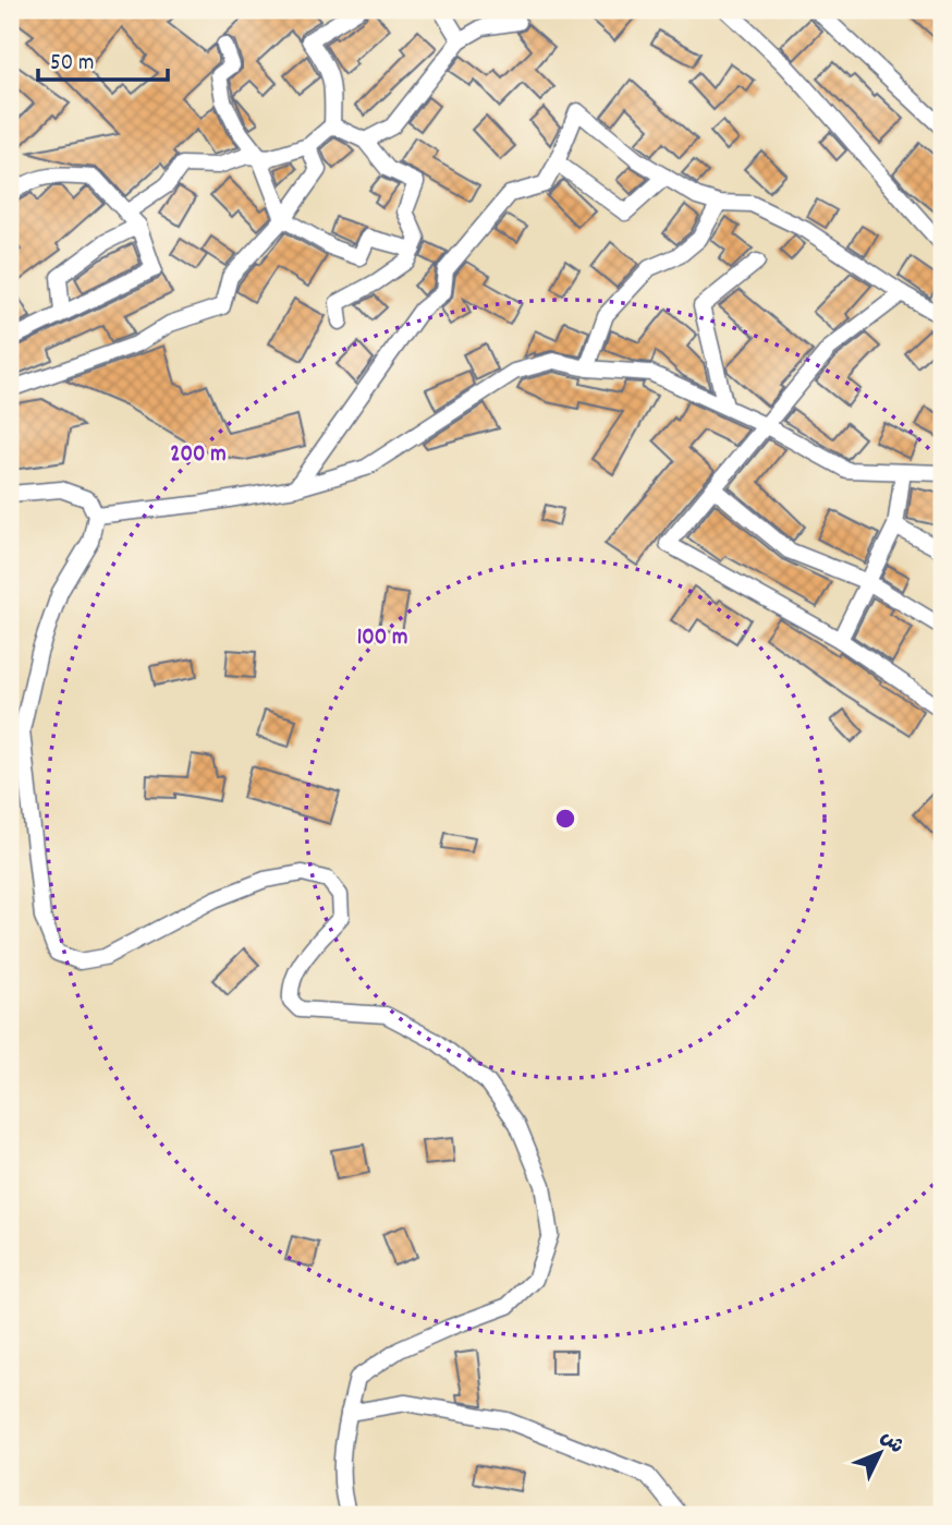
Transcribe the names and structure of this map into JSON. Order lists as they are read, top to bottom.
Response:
{
  "scale_bar": "50 m",
  "north": "top right",
  "rings": ["200 m", "100 m"]
}
